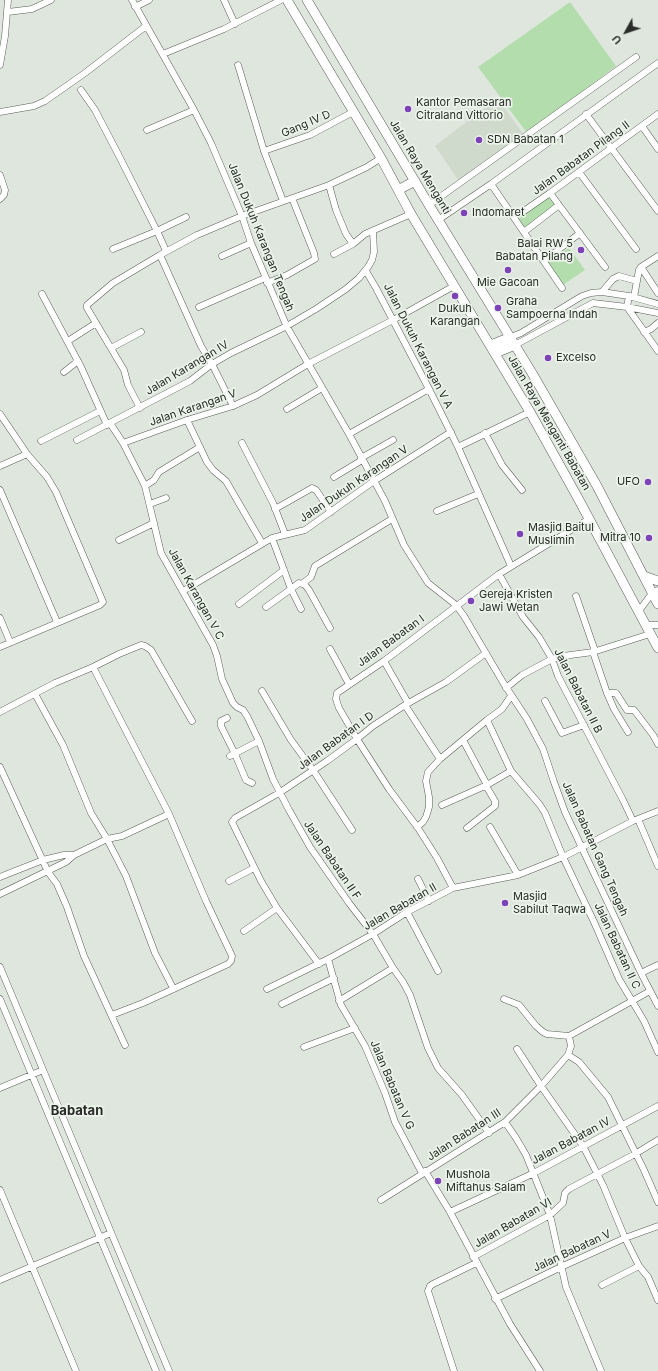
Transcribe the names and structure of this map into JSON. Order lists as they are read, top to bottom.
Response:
{
  "streets": {
    "main road": ["Jalan Raya Menganti", "Jalan Raya Menganti Babatan"],
    "street": [
      "Gang IV D",
      "Jalan Babatan Pilang II",
      "Jalan Dukuh Karangan Tengah",
      "Jalan Dukuh Karangan V A",
      "Jalan Karangan IV",
      "Jalan Karangan V",
      "Jalan Dukuh Karangan V",
      "Jalan Karangan V C",
      "Jalan Babatan I",
      "Jalan Babatan II B",
      "Jalan Babatan I D",
      "Jalan Babatan Gang Tengah",
      "Jalan Babatan II F",
      "Jalan Babatan II",
      "Jalan Babatan II C",
      "Jalan Babatan V G",
      "Jalan Babatan III",
      "Jalan Babatan IV",
      "Jalan Babatan VI",
      "Jalan Babatan V"
    ]
  },
  "crossings": [
    ["Jalan Raya Menganti", "Jalan Raya Menganti Babatan"],
    ["Jalan Dukuh Karangan Tengah", "Jalan Karangan IV"],
    ["Jalan Dukuh Karangan Tengah", "Jalan Karangan V"],
    ["Jalan Dukuh Karangan Tengah", "Jalan Dukuh Karangan V"],
    ["Jalan Dukuh Karangan Tengah", "Jalan Babatan Gang Tengah"],
    ["Jalan Dukuh Karangan V A", "Jalan Karangan IV"],
    ["Jalan Dukuh Karangan V A", "Jalan Dukuh Karangan V"],
    ["Jalan Dukuh Karangan V A", "Jalan Babatan I"],
    ["Jalan Karangan IV", "Jalan Karangan V C"],
    ["Jalan Karangan V", "Jalan Karangan V C"],
    ["Jalan Raya Menganti Babatan", "Jalan Babatan I"],
    ["Jalan Dukuh Karangan V", "Jalan Karangan V C"],
    ["Jalan Dukuh Karangan V", "Jalan Babatan Gang Tengah"],
    ["Jalan Karangan V C", "Jalan Babatan I D"],
    ["Jalan Karangan V C", "Jalan Babatan II F"],
    ["Jalan Babatan I", "Jalan Babatan II B"],
    ["Jalan Babatan I", "Jalan Babatan I D"],
    ["Jalan Babatan I", "Jalan Babatan Gang Tengah"],
    ["Jalan Babatan I", "Jalan Babatan II"],
    ["Jalan Babatan II B", "Jalan Babatan II"],
    ["Jalan Babatan I D", "Jalan Babatan Gang Tengah"],
    ["Jalan Babatan I D", "Jalan Babatan II F"],
    ["Jalan Babatan Gang Tengah", "Jalan Babatan II"],
    ["Jalan Babatan II F", "Jalan Babatan II"],
    ["Jalan Babatan II F", "Jalan Babatan III"],
    ["Jalan Babatan II", "Jalan Babatan II C"],
    ["Jalan Babatan II", "Jalan Babatan V G"],
    ["Jalan Babatan V G", "Jalan Babatan III"],
    ["Jalan Babatan V G", "Jalan Babatan IV"],
    ["Jalan Babatan V G", "Jalan Babatan VI"],
    ["Jalan Babatan V G", "Jalan Babatan V"]
  ],
  "districts": ["Babatan"],
  "places": [
    "Kantor Pemasaran Citraland Vittorio",
    "SDN Babatan 1",
    "Indomaret",
    "Balai RW 5 Babatan Pilang",
    "Mie Gacoan",
    "Dukuh Karangan",
    "Graha Sampoerna Indah",
    "Excelso",
    "UFO",
    "Masjid Baitul Muslimin",
    "Mitra 10",
    "Gereja Kristen Jawi Wetan",
    "Masjid Sabilut Taqwa",
    "Mushola Miftahus Salam"
  ],
  "north": "bottom left"
}
